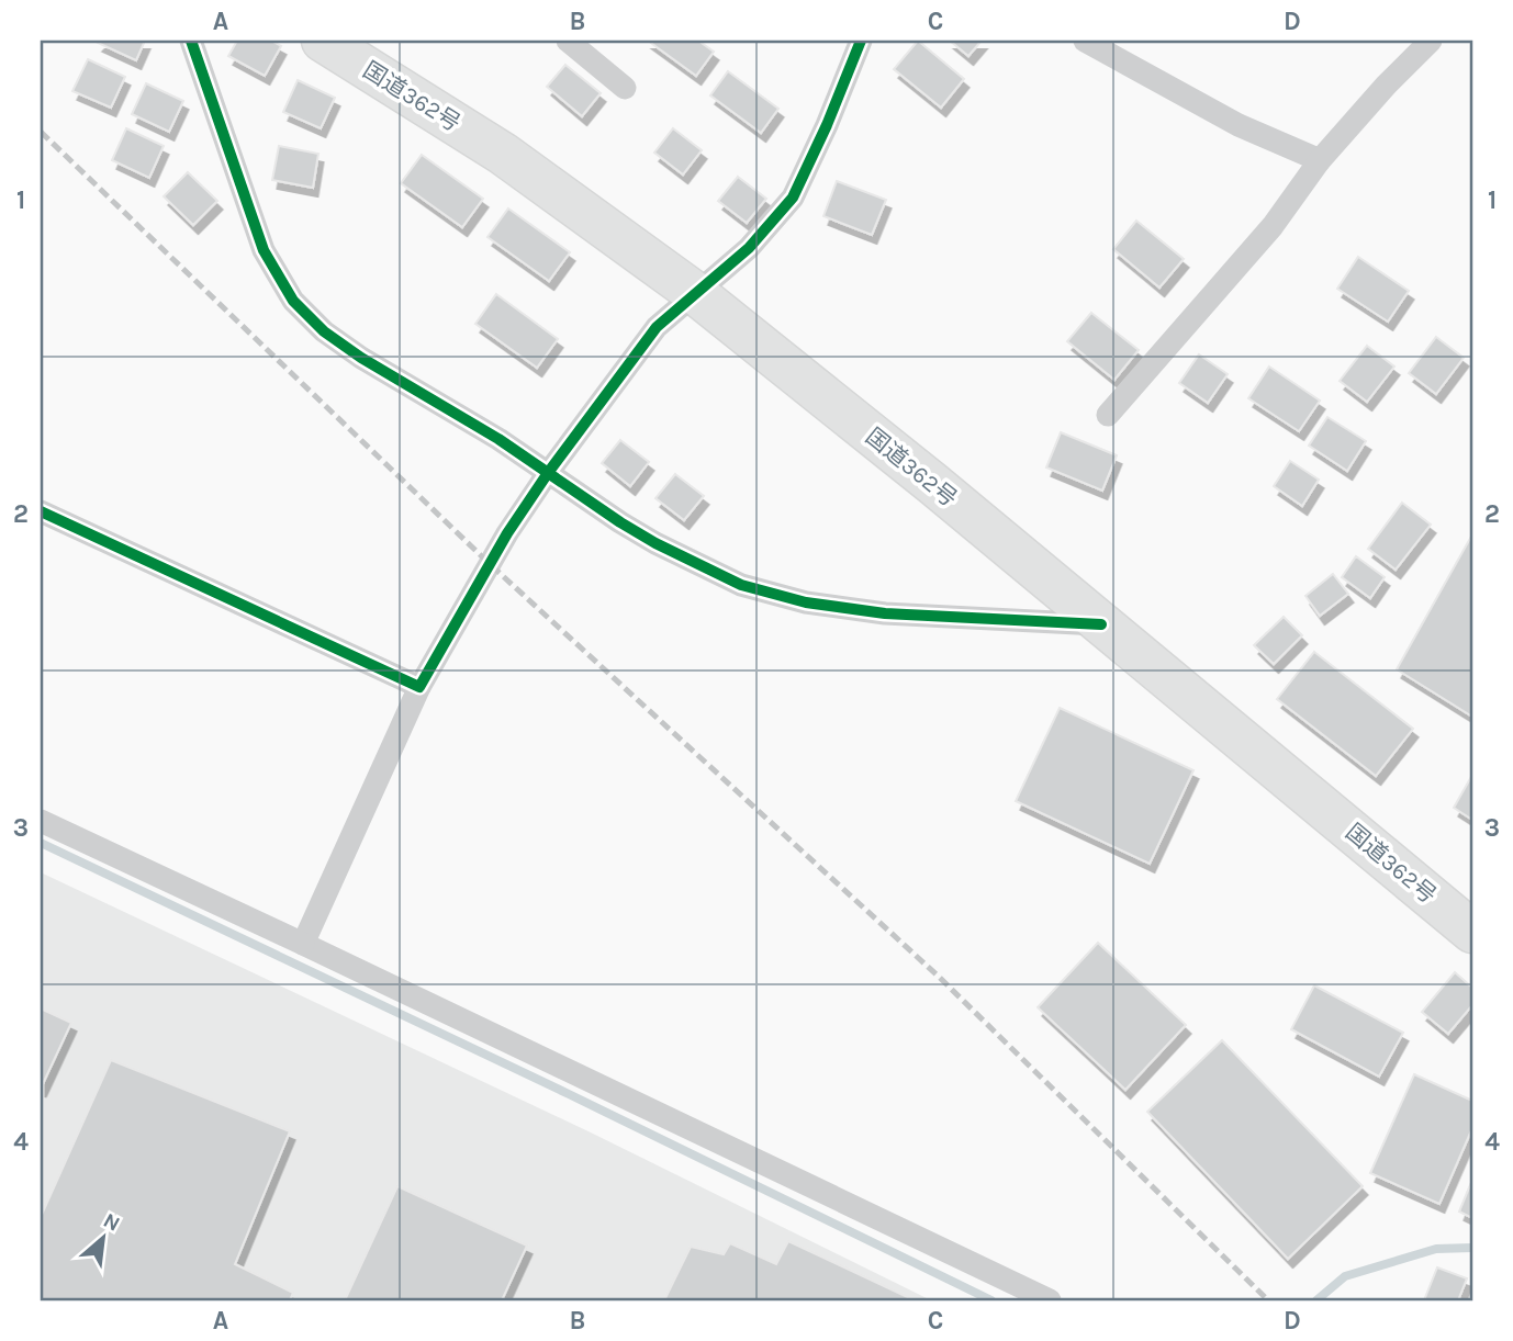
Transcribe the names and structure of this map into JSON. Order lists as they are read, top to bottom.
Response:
{
  "streets": {
    "highway": ["国道362号"]
  },
  "north": "top right",
  "grid": {
    "columns": [
      "A",
      "B",
      "C",
      "D"
    ],
    "rows": [
      "1",
      "2",
      "3",
      "4"
    ]
  }
}
